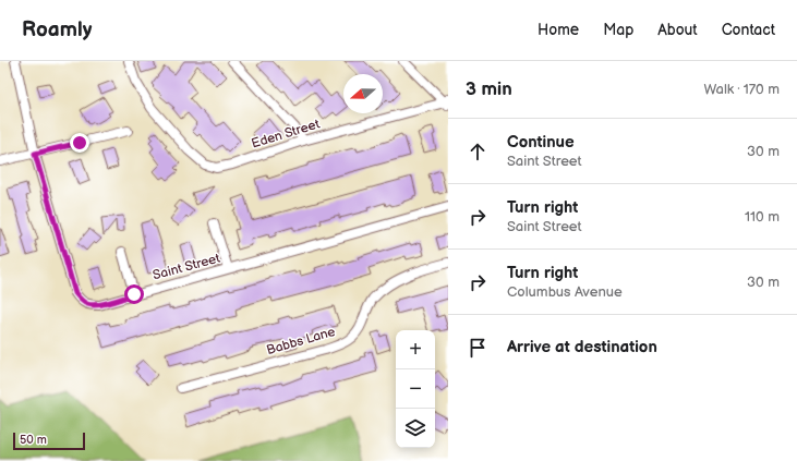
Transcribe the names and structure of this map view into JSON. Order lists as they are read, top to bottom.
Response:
{
  "streets": {
    "street": ["Eden Street", "Saint Street", "Babbs Lane"]
  },
  "scale_bar": "50 m",
  "north": "left",
  "page": {
    "header": "Roamly",
    "nav": [
      "Home",
      "Map",
      "About",
      "Contact"
    ],
    "heading": ["3 min", "Walk · 170 m"],
    "list": [
      ["Continue", "Saint Street", "30 m"],
      ["Turn right", "Saint Street", "110 m"],
      ["Turn right", "Columbus Avenue", "30 m"],
      "Arrive at destination"
    ],
    "map_buttons": ["+", "−"],
    "scale": "50 m"
  }
}
